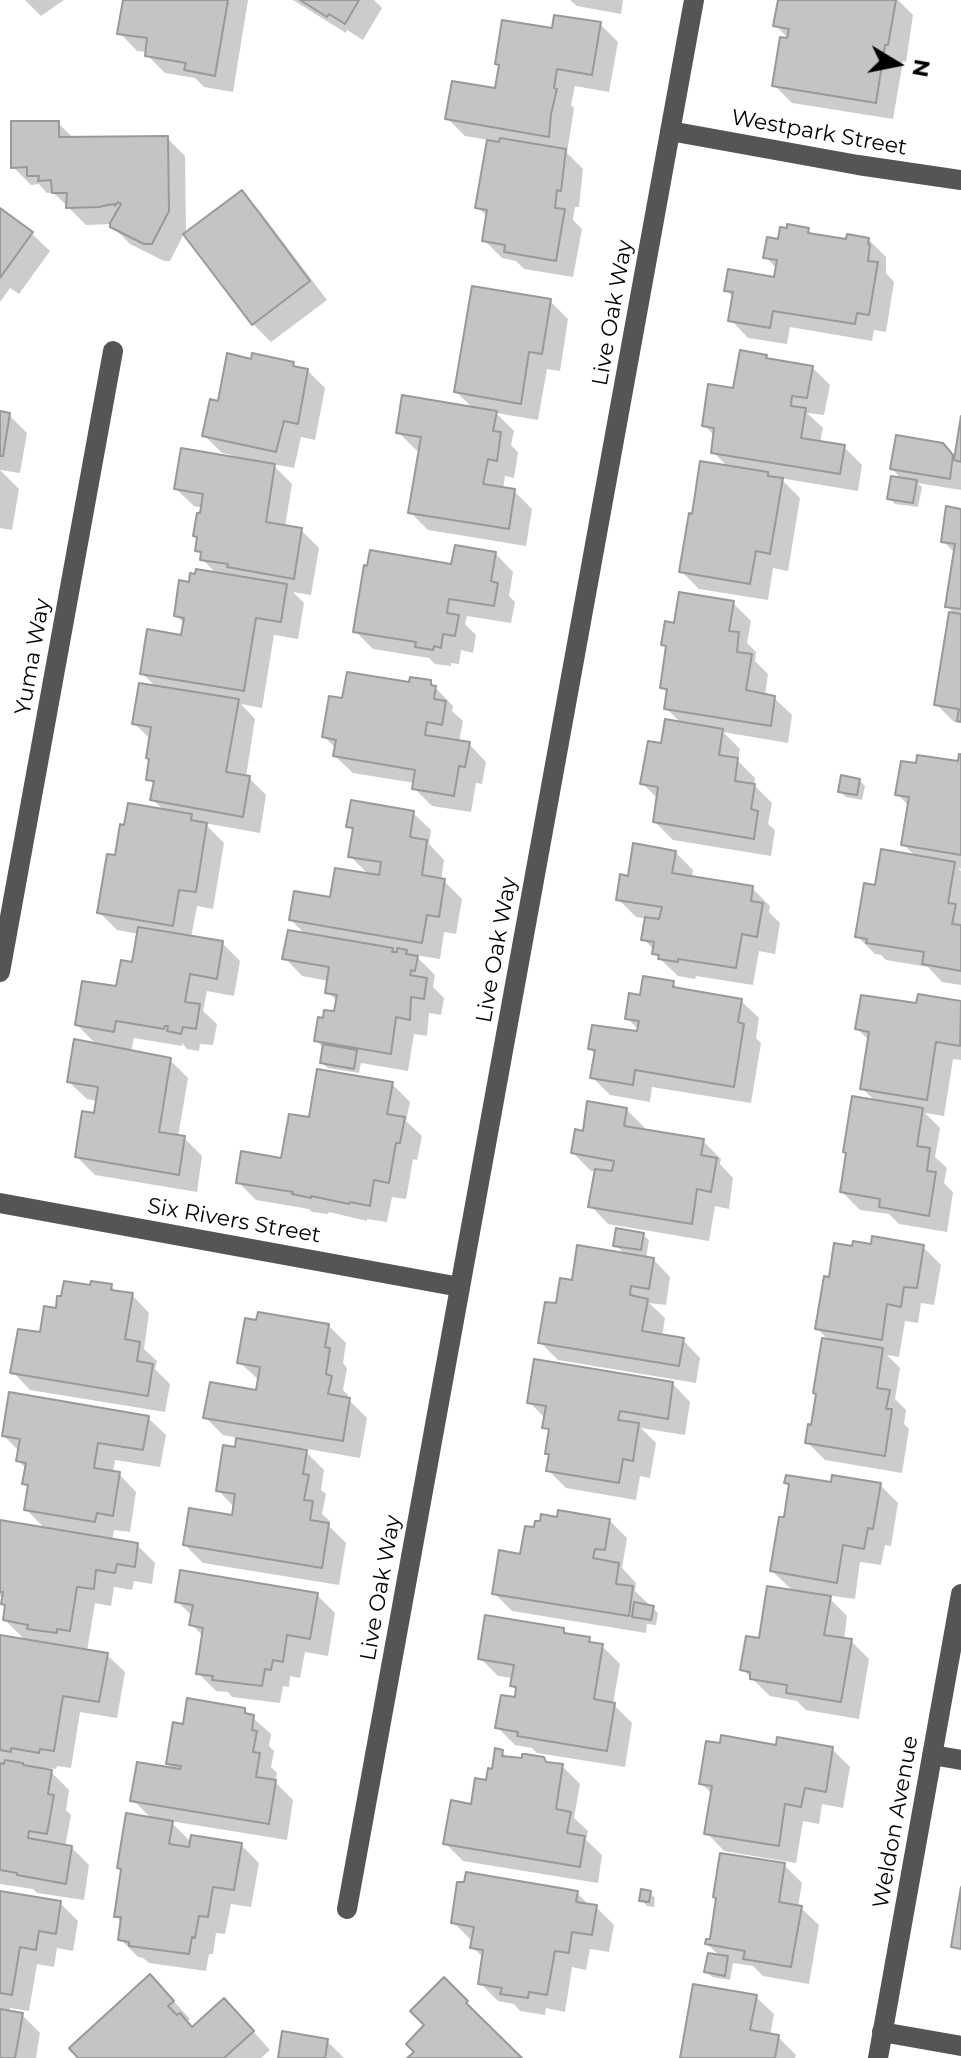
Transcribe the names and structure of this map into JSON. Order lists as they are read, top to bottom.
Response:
{
  "streets": {
    "street": [
      "Westpark Street",
      "Live Oak Way",
      "Yuma Way",
      "Six Rivers Street",
      "Weldon Avenue"
    ]
  },
  "crossings": [
    ["Westpark Street", "Live Oak Way"],
    ["Live Oak Way", "Six Rivers Street"]
  ],
  "north": "right"
}
